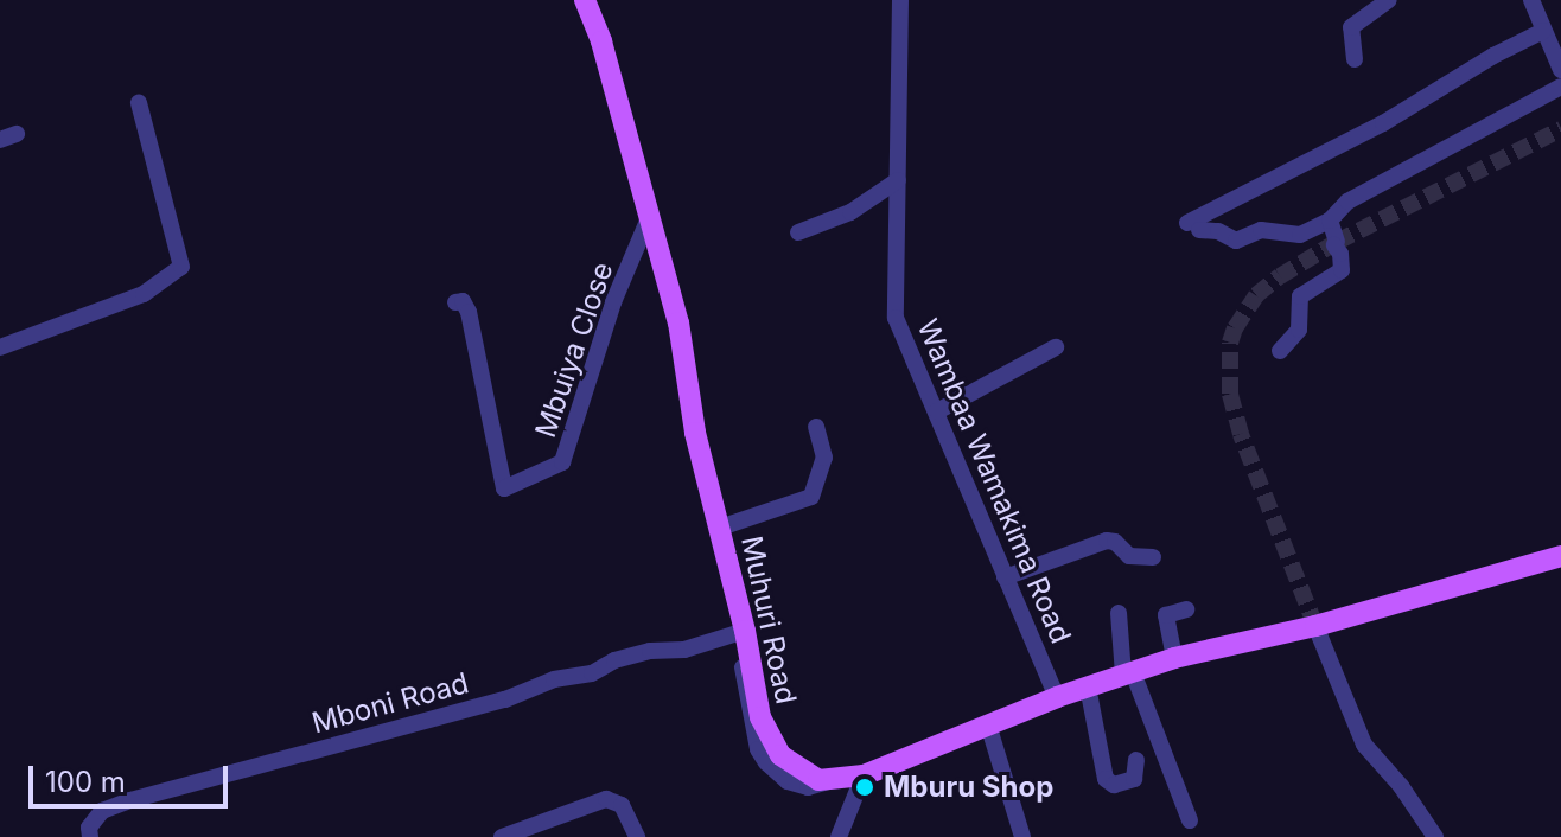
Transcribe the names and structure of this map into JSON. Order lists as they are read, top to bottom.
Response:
{
  "streets": {
    "main road": ["Muhuri Road"],
    "street": ["Mbuiya Close", "Wambaa Wamakima Road", "Mboni Road"]
  },
  "crossings": [
    ["Mbuiya Close", "Muhuri Road"],
    ["Wambaa Wamakima Road", "Muhuri Road"],
    ["Muhuri Road", "Mboni Road"]
  ],
  "places": ["Mburu Shop"],
  "scale_bar": "100 m"
}
